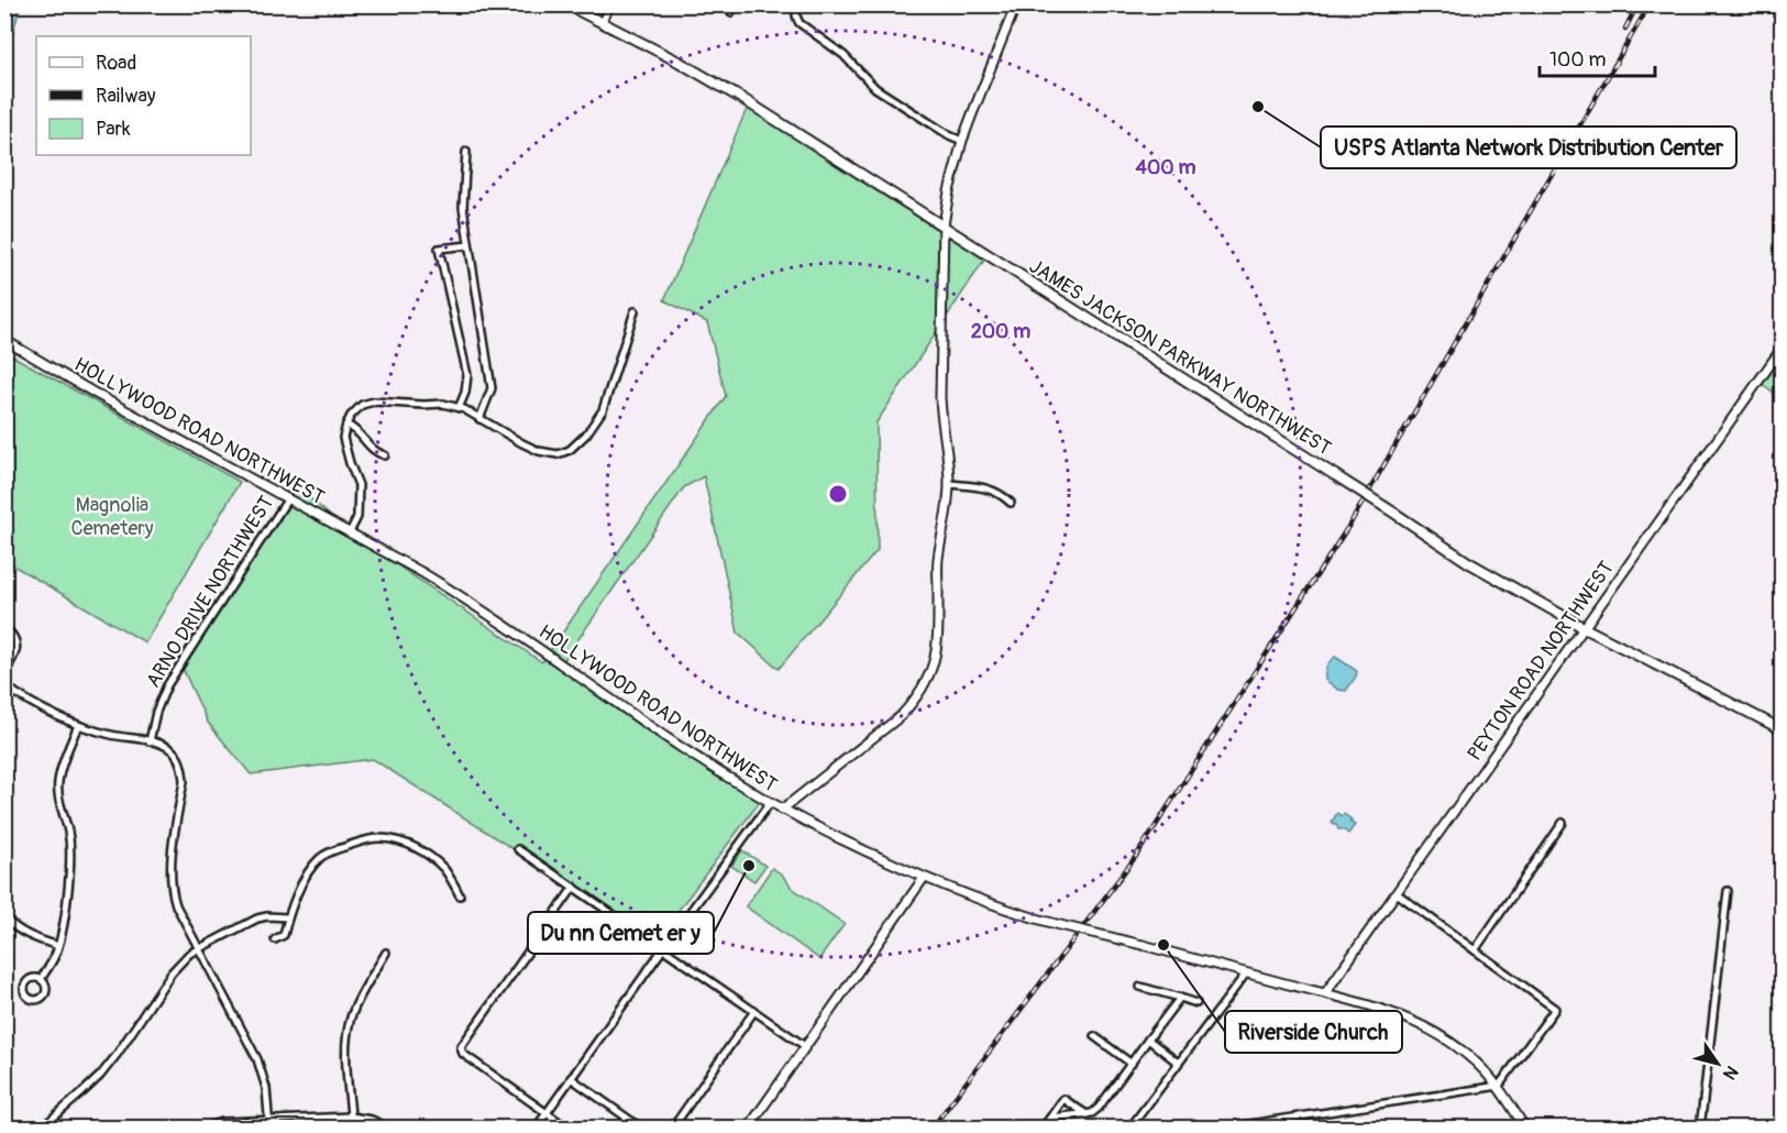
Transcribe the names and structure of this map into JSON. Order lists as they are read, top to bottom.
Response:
{
  "streets": {
    "main road": ["JAMES JACKSON PARKWAY NORTHWEST"],
    "street": ["HOLLYWOOD ROAD NORTHWEST", "ARNO DRIVE NORTHWEST", "PEYTON ROAD NORTHWEST"]
  },
  "crossings": [
    ["JAMES JACKSON PARKWAY NORTHWEST", "PEYTON ROAD NORTHWEST"],
    ["HOLLYWOOD ROAD NORTHWEST", "ARNO DRIVE NORTHWEST"],
    ["HOLLYWOOD ROAD NORTHWEST", "PEYTON ROAD NORTHWEST"]
  ],
  "parks": ["Magnolia Cemetery"],
  "places": ["USPS Atlanta Network Distribution Center", "Du nn Cemet er y", "Riverside Church"],
  "legend": ["Road", "Railway", "Park"],
  "scale_bar": "100 m",
  "north": "bottom right",
  "rings": ["400 m", "200 m"]
}
